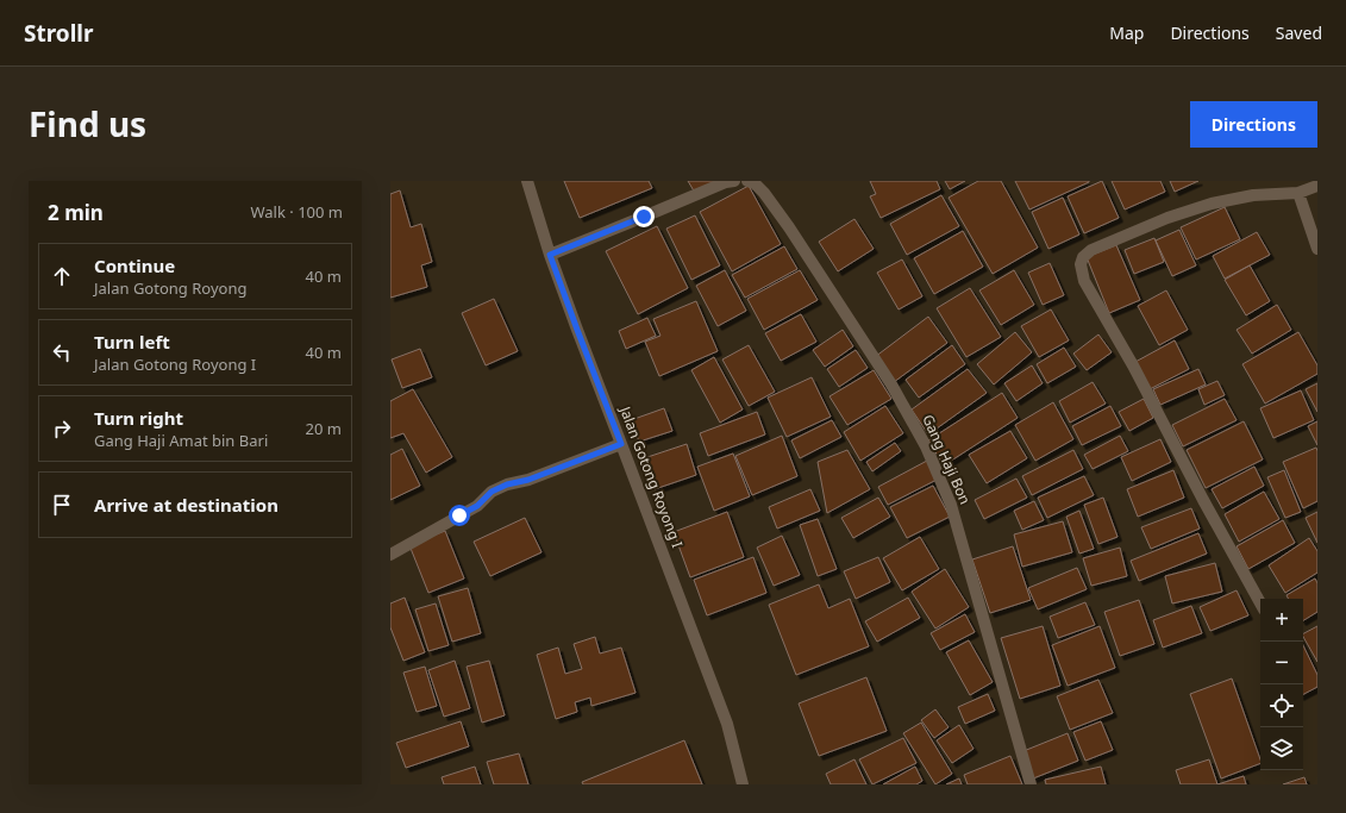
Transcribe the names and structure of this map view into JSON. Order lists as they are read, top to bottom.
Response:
{
  "streets": {
    "street": ["Gang Haji Bon", "Jalan Gotong Royong I"]
  },
  "page": {
    "header": "Strollr",
    "nav": ["Map", "Directions", "Saved"],
    "title": "Find us",
    "buttons": "Directions",
    "heading": ["2 min", "Walk · 100 m"],
    "list": [
      ["Continue", "Jalan Gotong Royong", "40 m"],
      ["Turn left", "Jalan Gotong Royong I", "40 m"],
      ["Turn right", "Gang Haji Amat bin Bari", "20 m"],
      "Arrive at destination"
    ],
    "map_buttons": ["+", "−"]
  }
}
